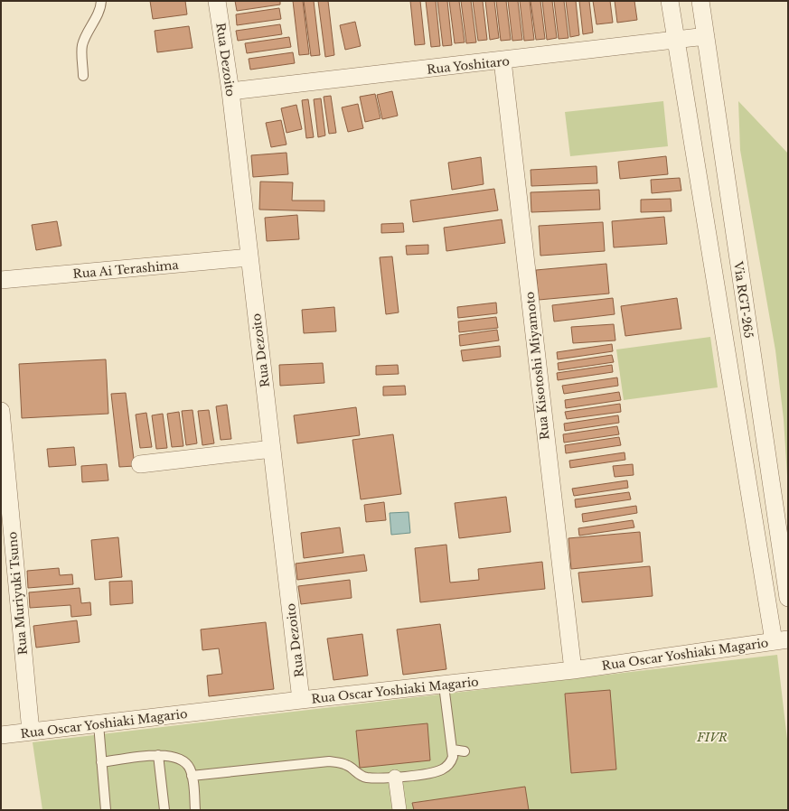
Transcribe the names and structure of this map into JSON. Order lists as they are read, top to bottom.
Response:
{
  "streets": {
    "street": [
      "Rua Dezoito",
      "Rua Yoshitaro",
      "Rua Ai Terashima",
      "Via RGT-265",
      "Rua Kisotoshi Miyamoto",
      "Rua Muriyuki Tsuno",
      "Rua Oscar Yoshiaki Magario"
    ]
  },
  "crossings": [
    ["Rua Dezoito", "Rua Yoshitaro"],
    ["Rua Dezoito", "Rua Ai Terashima"],
    ["Rua Dezoito", "Rua Oscar Yoshiaki Magario"],
    ["Rua Yoshitaro", "Via RGT-265"],
    ["Rua Yoshitaro", "Rua Kisotoshi Miyamoto"],
    ["Rua Kisotoshi Miyamoto", "Rua Oscar Yoshiaki Magario"],
    ["Rua Muriyuki Tsuno", "Rua Oscar Yoshiaki Magario"]
  ],
  "parks": ["FIVR"]
}
